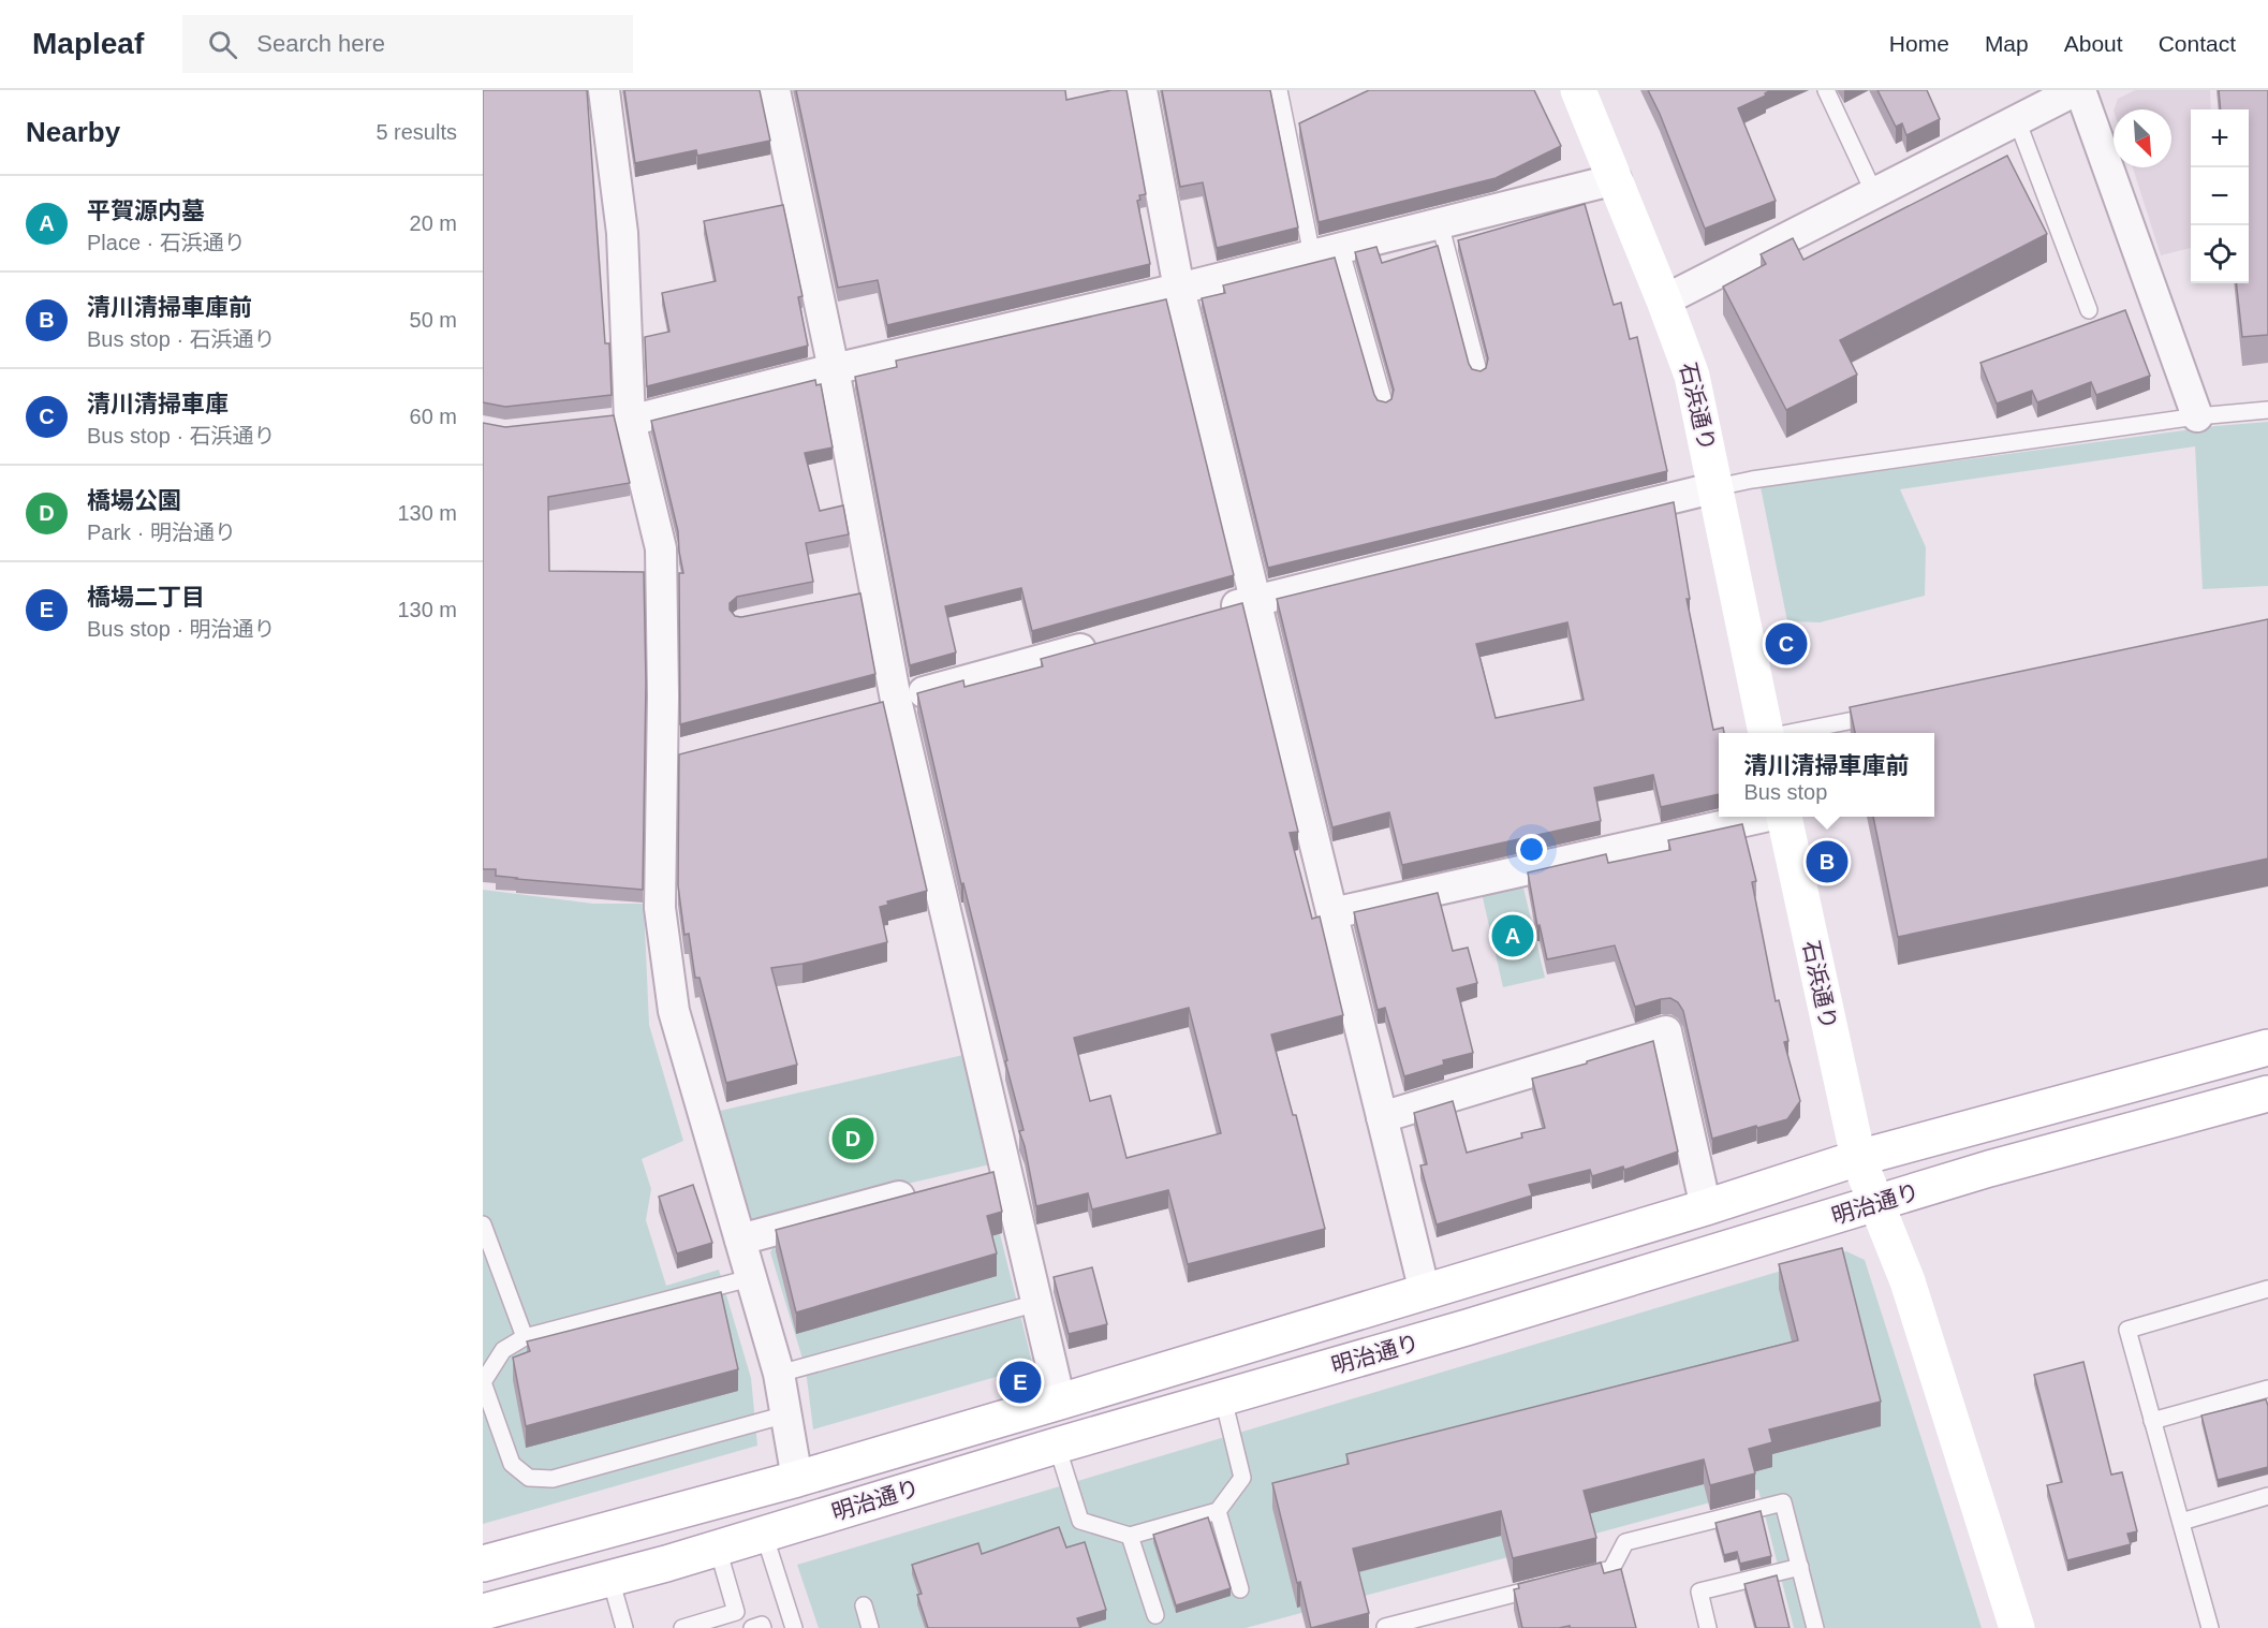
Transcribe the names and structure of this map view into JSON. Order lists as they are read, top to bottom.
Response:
{
  "streets": {
    "main road": ["石浜通り", "明治通り"]
  },
  "crossings": [
    ["石浜通り", "明治通り"]
  ],
  "north": "bottom right",
  "page": {
    "header": "Mapleaf",
    "search": "Search here",
    "nav": [
      "Home",
      "Map",
      "About",
      "Contact"
    ],
    "heading": ["Nearby", "5 results"],
    "map_buttons": ["+", "−"],
    "list": [
      {
        "mark": "A",
        "name": "平賀源内墓",
        "note": "Place · 石浜通り",
        "value": "20 m"
      },
      {
        "mark": "B",
        "name": "清川清掃車庫前",
        "note": "Bus stop · 石浜通り",
        "value": "50 m"
      },
      {
        "mark": "C",
        "name": "清川清掃車庫",
        "note": "Bus stop · 石浜通り",
        "value": "60 m"
      },
      {
        "mark": "D",
        "name": "橋場公園",
        "note": "Park · 明治通り",
        "value": "130 m"
      },
      {
        "mark": "E",
        "name": "橋場二丁目",
        "note": "Bus stop · 明治通り",
        "value": "130 m"
      }
    ],
    "pins": [
      "C",
      "B",
      "A",
      "D",
      "E"
    ],
    "popup": ["清川清掃車庫前", "Bus stop"]
  }
}
